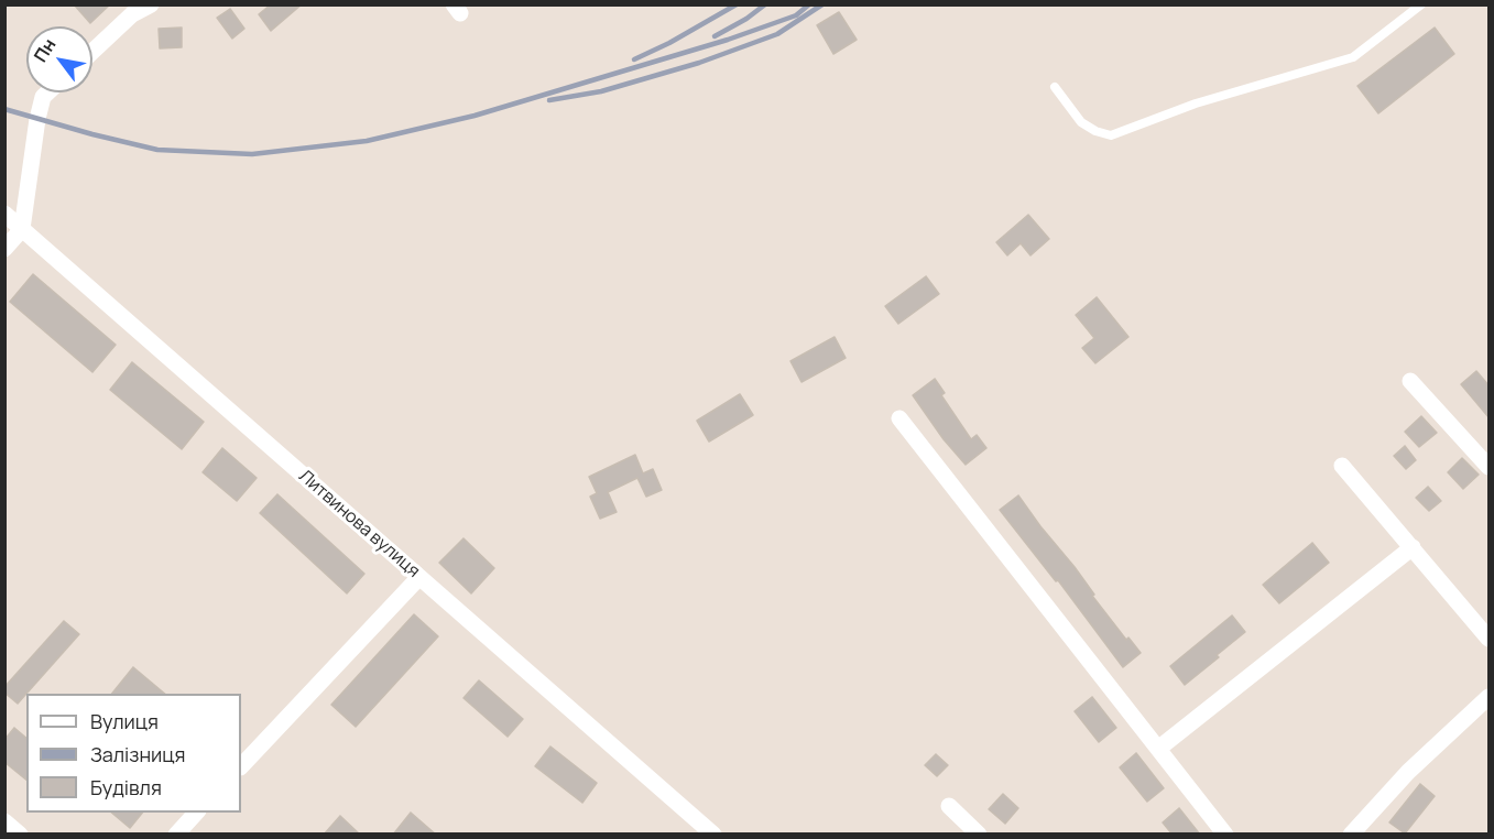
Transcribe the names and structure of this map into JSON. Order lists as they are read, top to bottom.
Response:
{
  "streets": {
    "street": ["Литвинова вулиця"]
  },
  "legend": ["Вулиця", "Залізниця", "Будівля"],
  "north": "top left"
}
